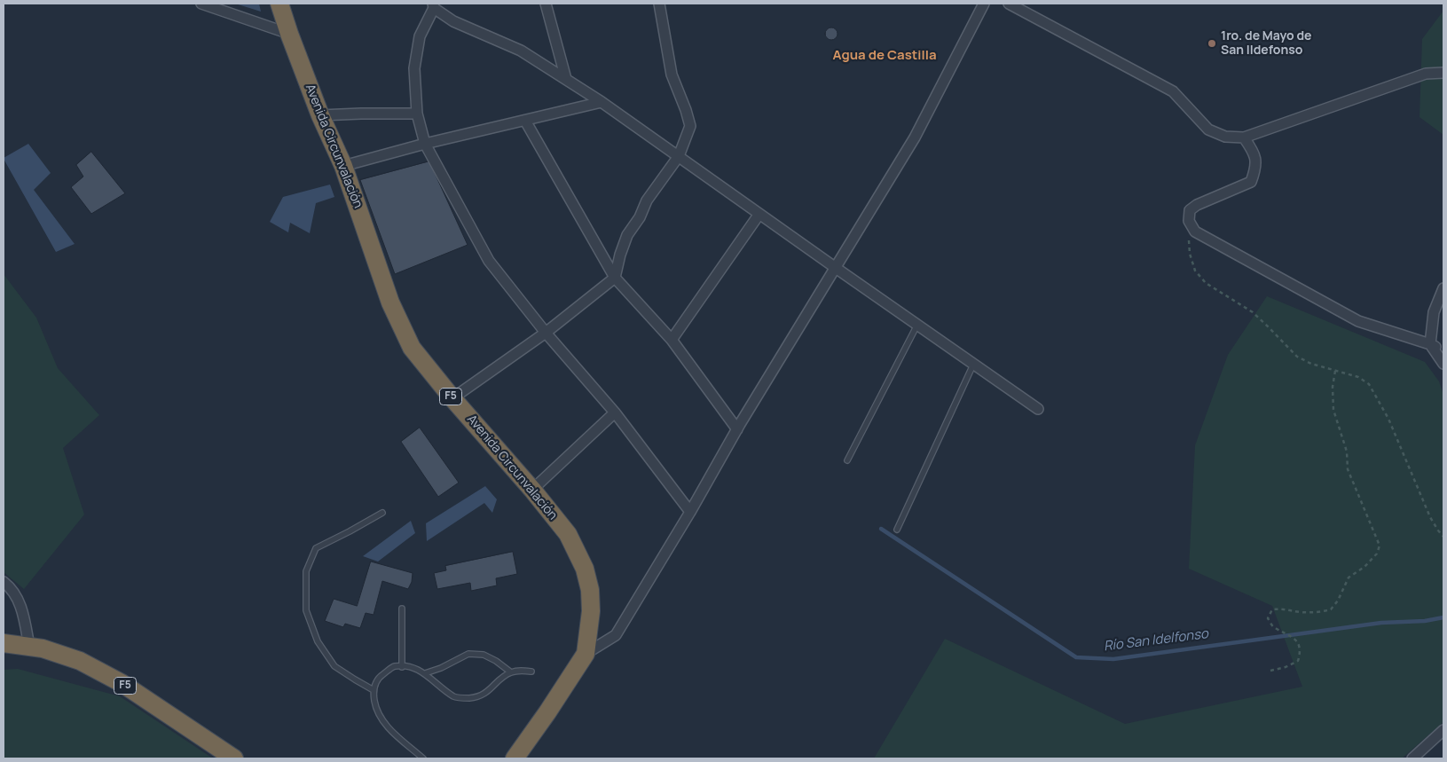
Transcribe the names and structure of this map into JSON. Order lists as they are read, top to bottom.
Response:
{
  "streets": {
    "highway": ["Avenida Circunvalación", "F5"]
  },
  "districts": ["Agua de Castilla"],
  "water": ["Río San Idelfonso"],
  "places": ["1ro. de Mayo de San Ildefonso"]
}
